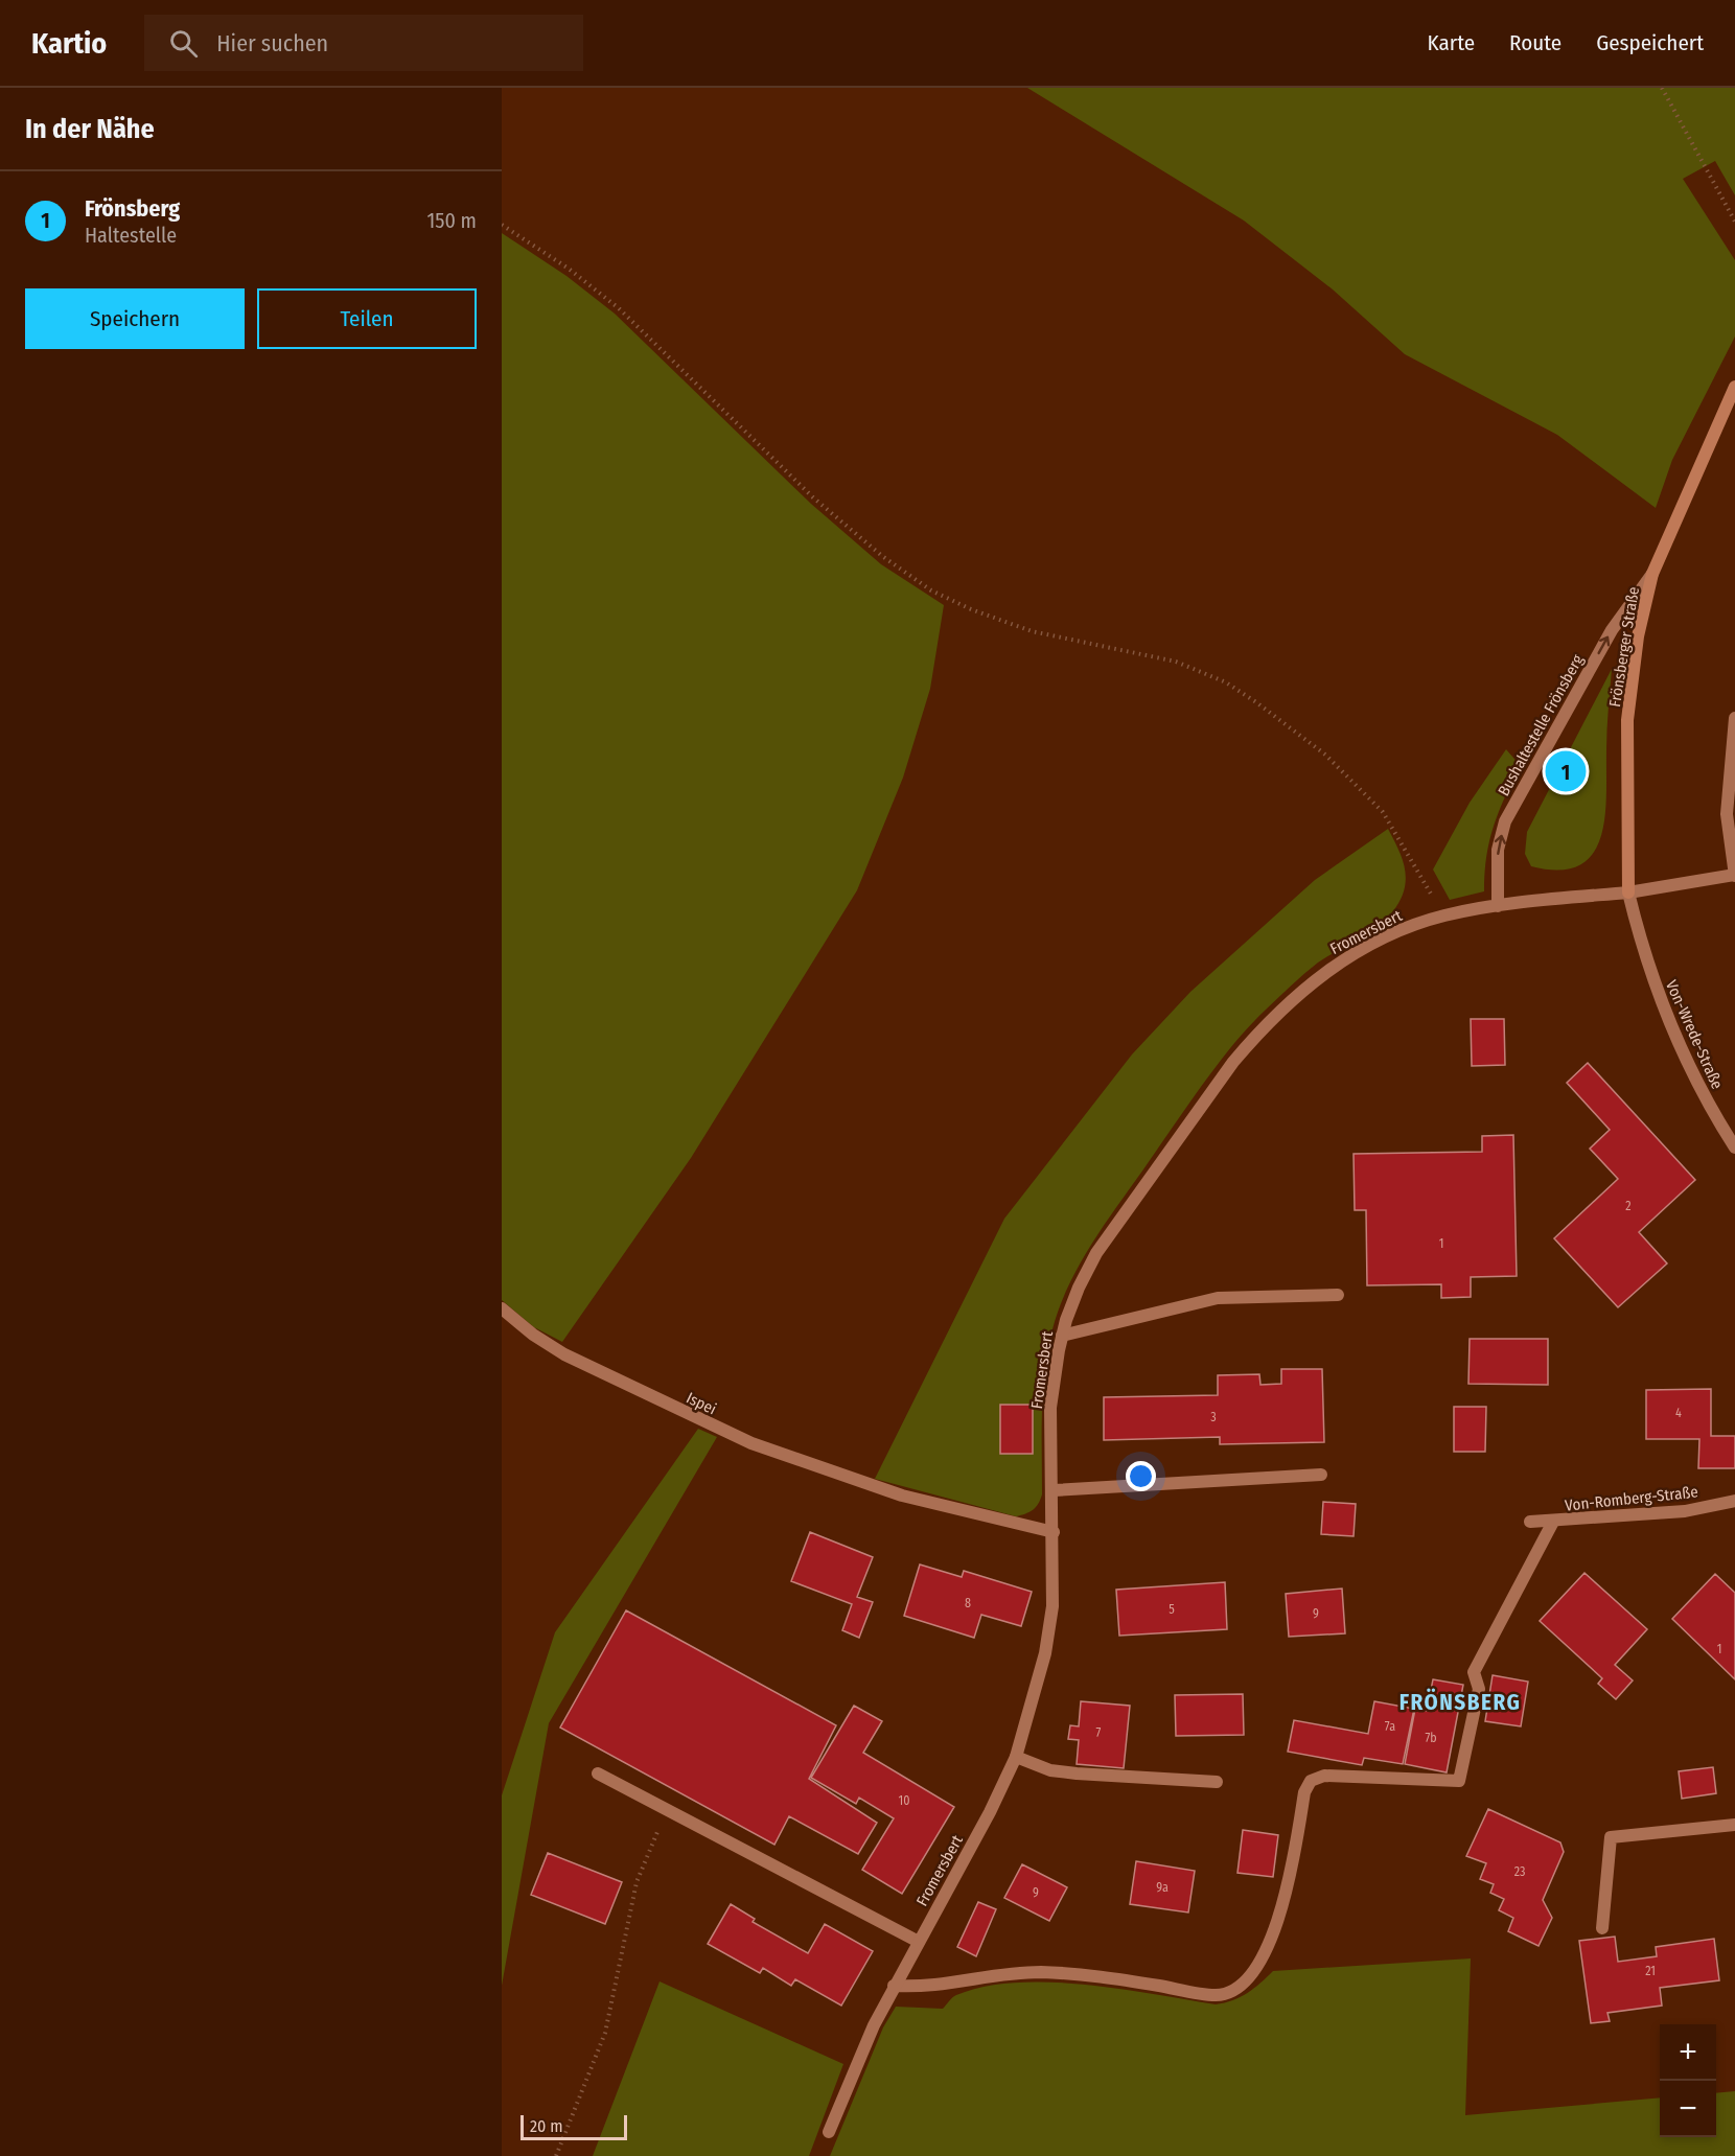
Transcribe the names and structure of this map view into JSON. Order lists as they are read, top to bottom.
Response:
{
  "streets": {
    "street": [
      "Frönsberger Straße",
      "Bushaltestelle Frönsberg",
      "Fromersbert",
      "Von-Wrede-Straße",
      "Ispei",
      "Von-Romberg-Straße"
    ]
  },
  "crossings": [
    ["Frönsberger Straße", "Bushaltestelle Frönsberg"],
    ["Frönsberger Straße", "Fromersbert"],
    ["Frönsberger Straße", "Von-Wrede-Straße"],
    ["Bushaltestelle Frönsberg", "Fromersbert"],
    ["Fromersbert", "Von-Wrede-Straße"],
    ["Fromersbert", "Ispei"]
  ],
  "one_way": ["Bushaltestelle Frönsberg"],
  "districts": ["FRÖNSBERG"],
  "house_numbers": [
    "2",
    "1",
    "4",
    "3",
    "8",
    "5",
    "9",
    "1",
    "7a",
    "7",
    "7b",
    "10",
    "23",
    "9a",
    "9",
    "21"
  ],
  "scale_bar": "20 m",
  "page": {
    "header": "Kartio",
    "search": "Hier suchen",
    "nav": ["Karte", "Route", "Gespeichert"],
    "heading": "In der Nähe",
    "list": [
      {
        "mark": "1",
        "name": "Frönsberg",
        "note": "Haltestelle",
        "value": "150 m"
      }
    ],
    "buttons": ["Speichern", "Teilen"],
    "pins": "1",
    "map_buttons": ["+", "−"],
    "scale": "20 m"
  }
}
